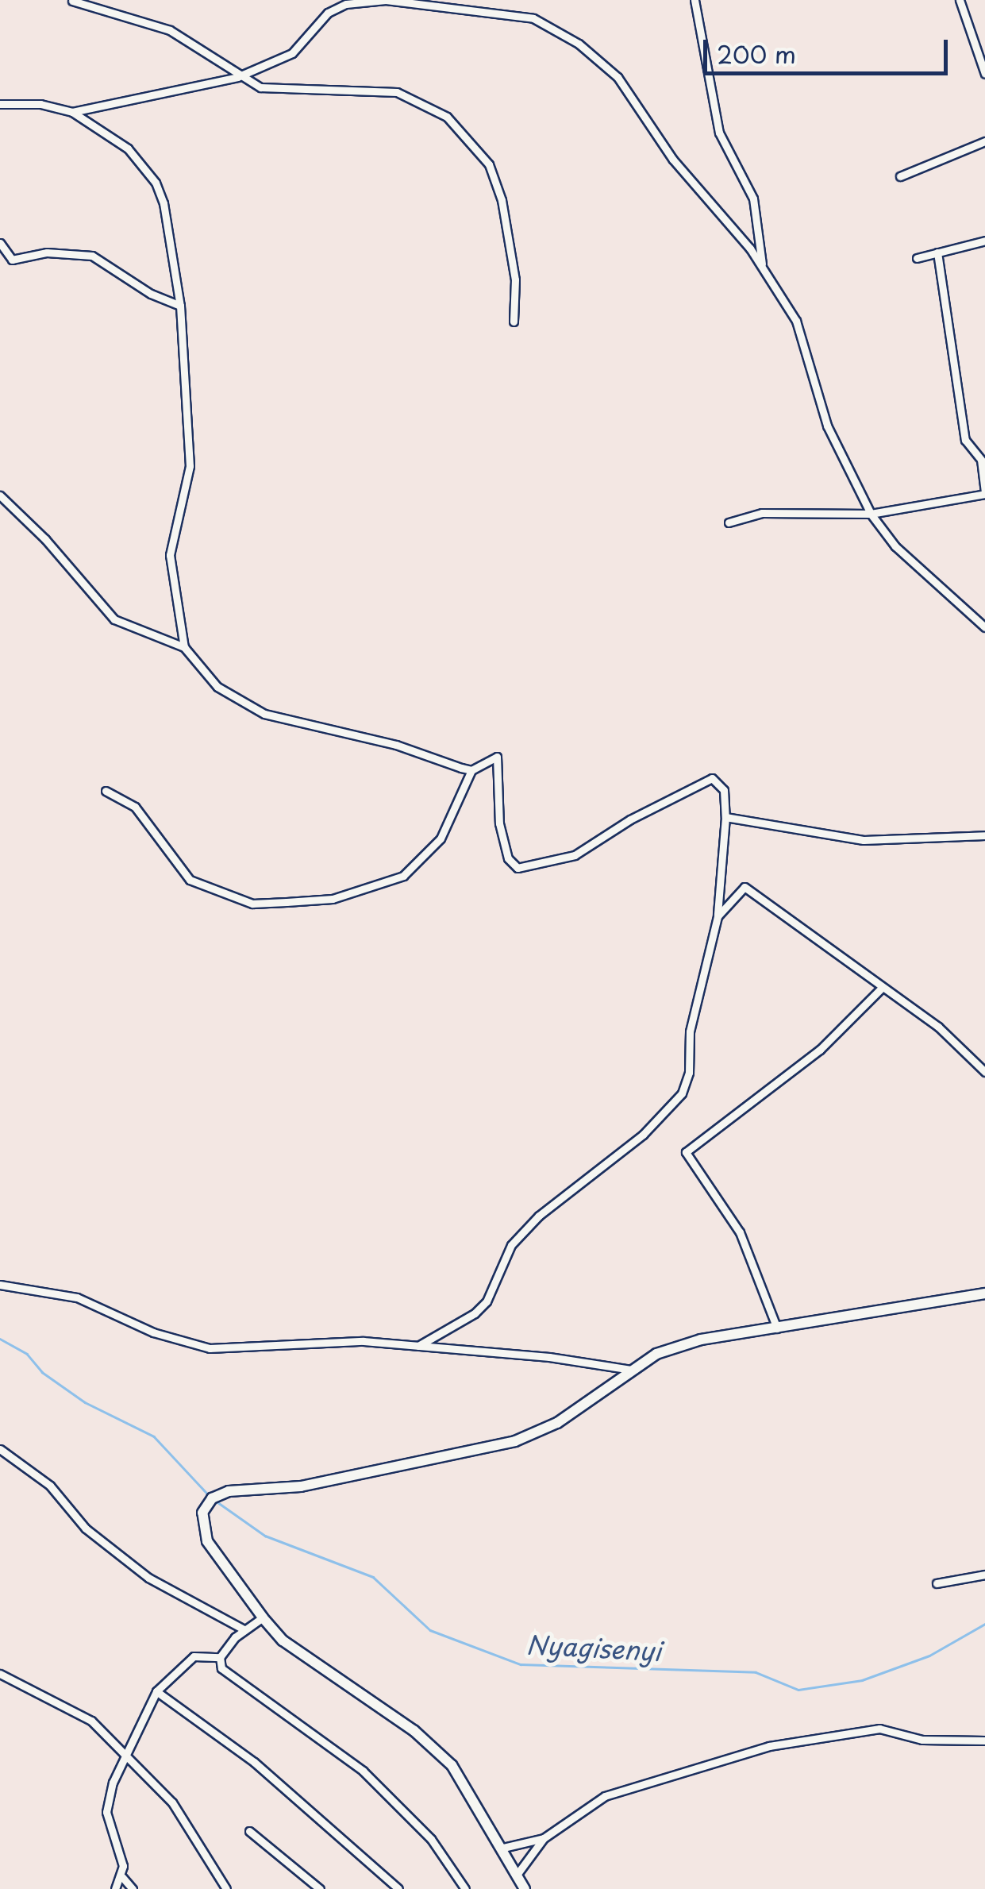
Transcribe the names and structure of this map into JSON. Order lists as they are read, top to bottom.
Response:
{
  "water": ["Nyagisenyi"],
  "scale_bar": "200 m"
}
